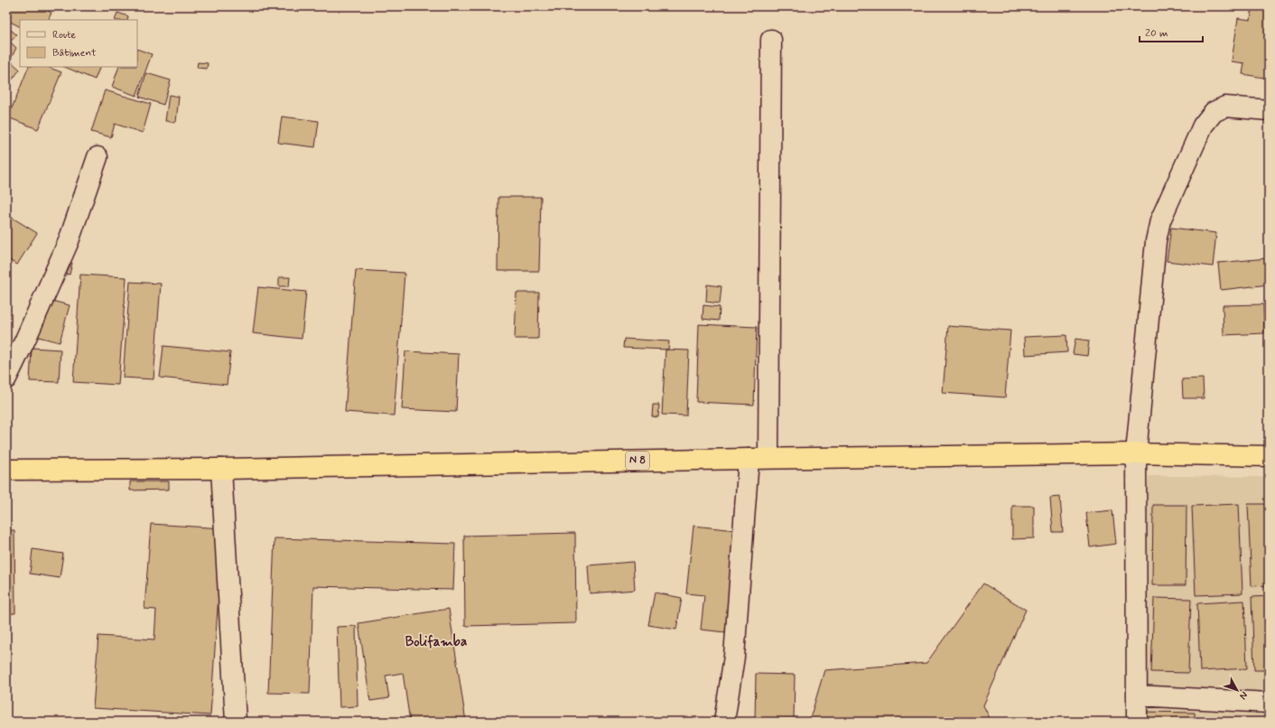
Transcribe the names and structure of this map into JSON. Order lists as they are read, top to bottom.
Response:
{
  "streets": {
    "highway": ["N 8"]
  },
  "districts": ["Bolifamba"],
  "legend": ["Route", "Bâtiment"],
  "scale_bar": "20 m",
  "north": "bottom right"
}
